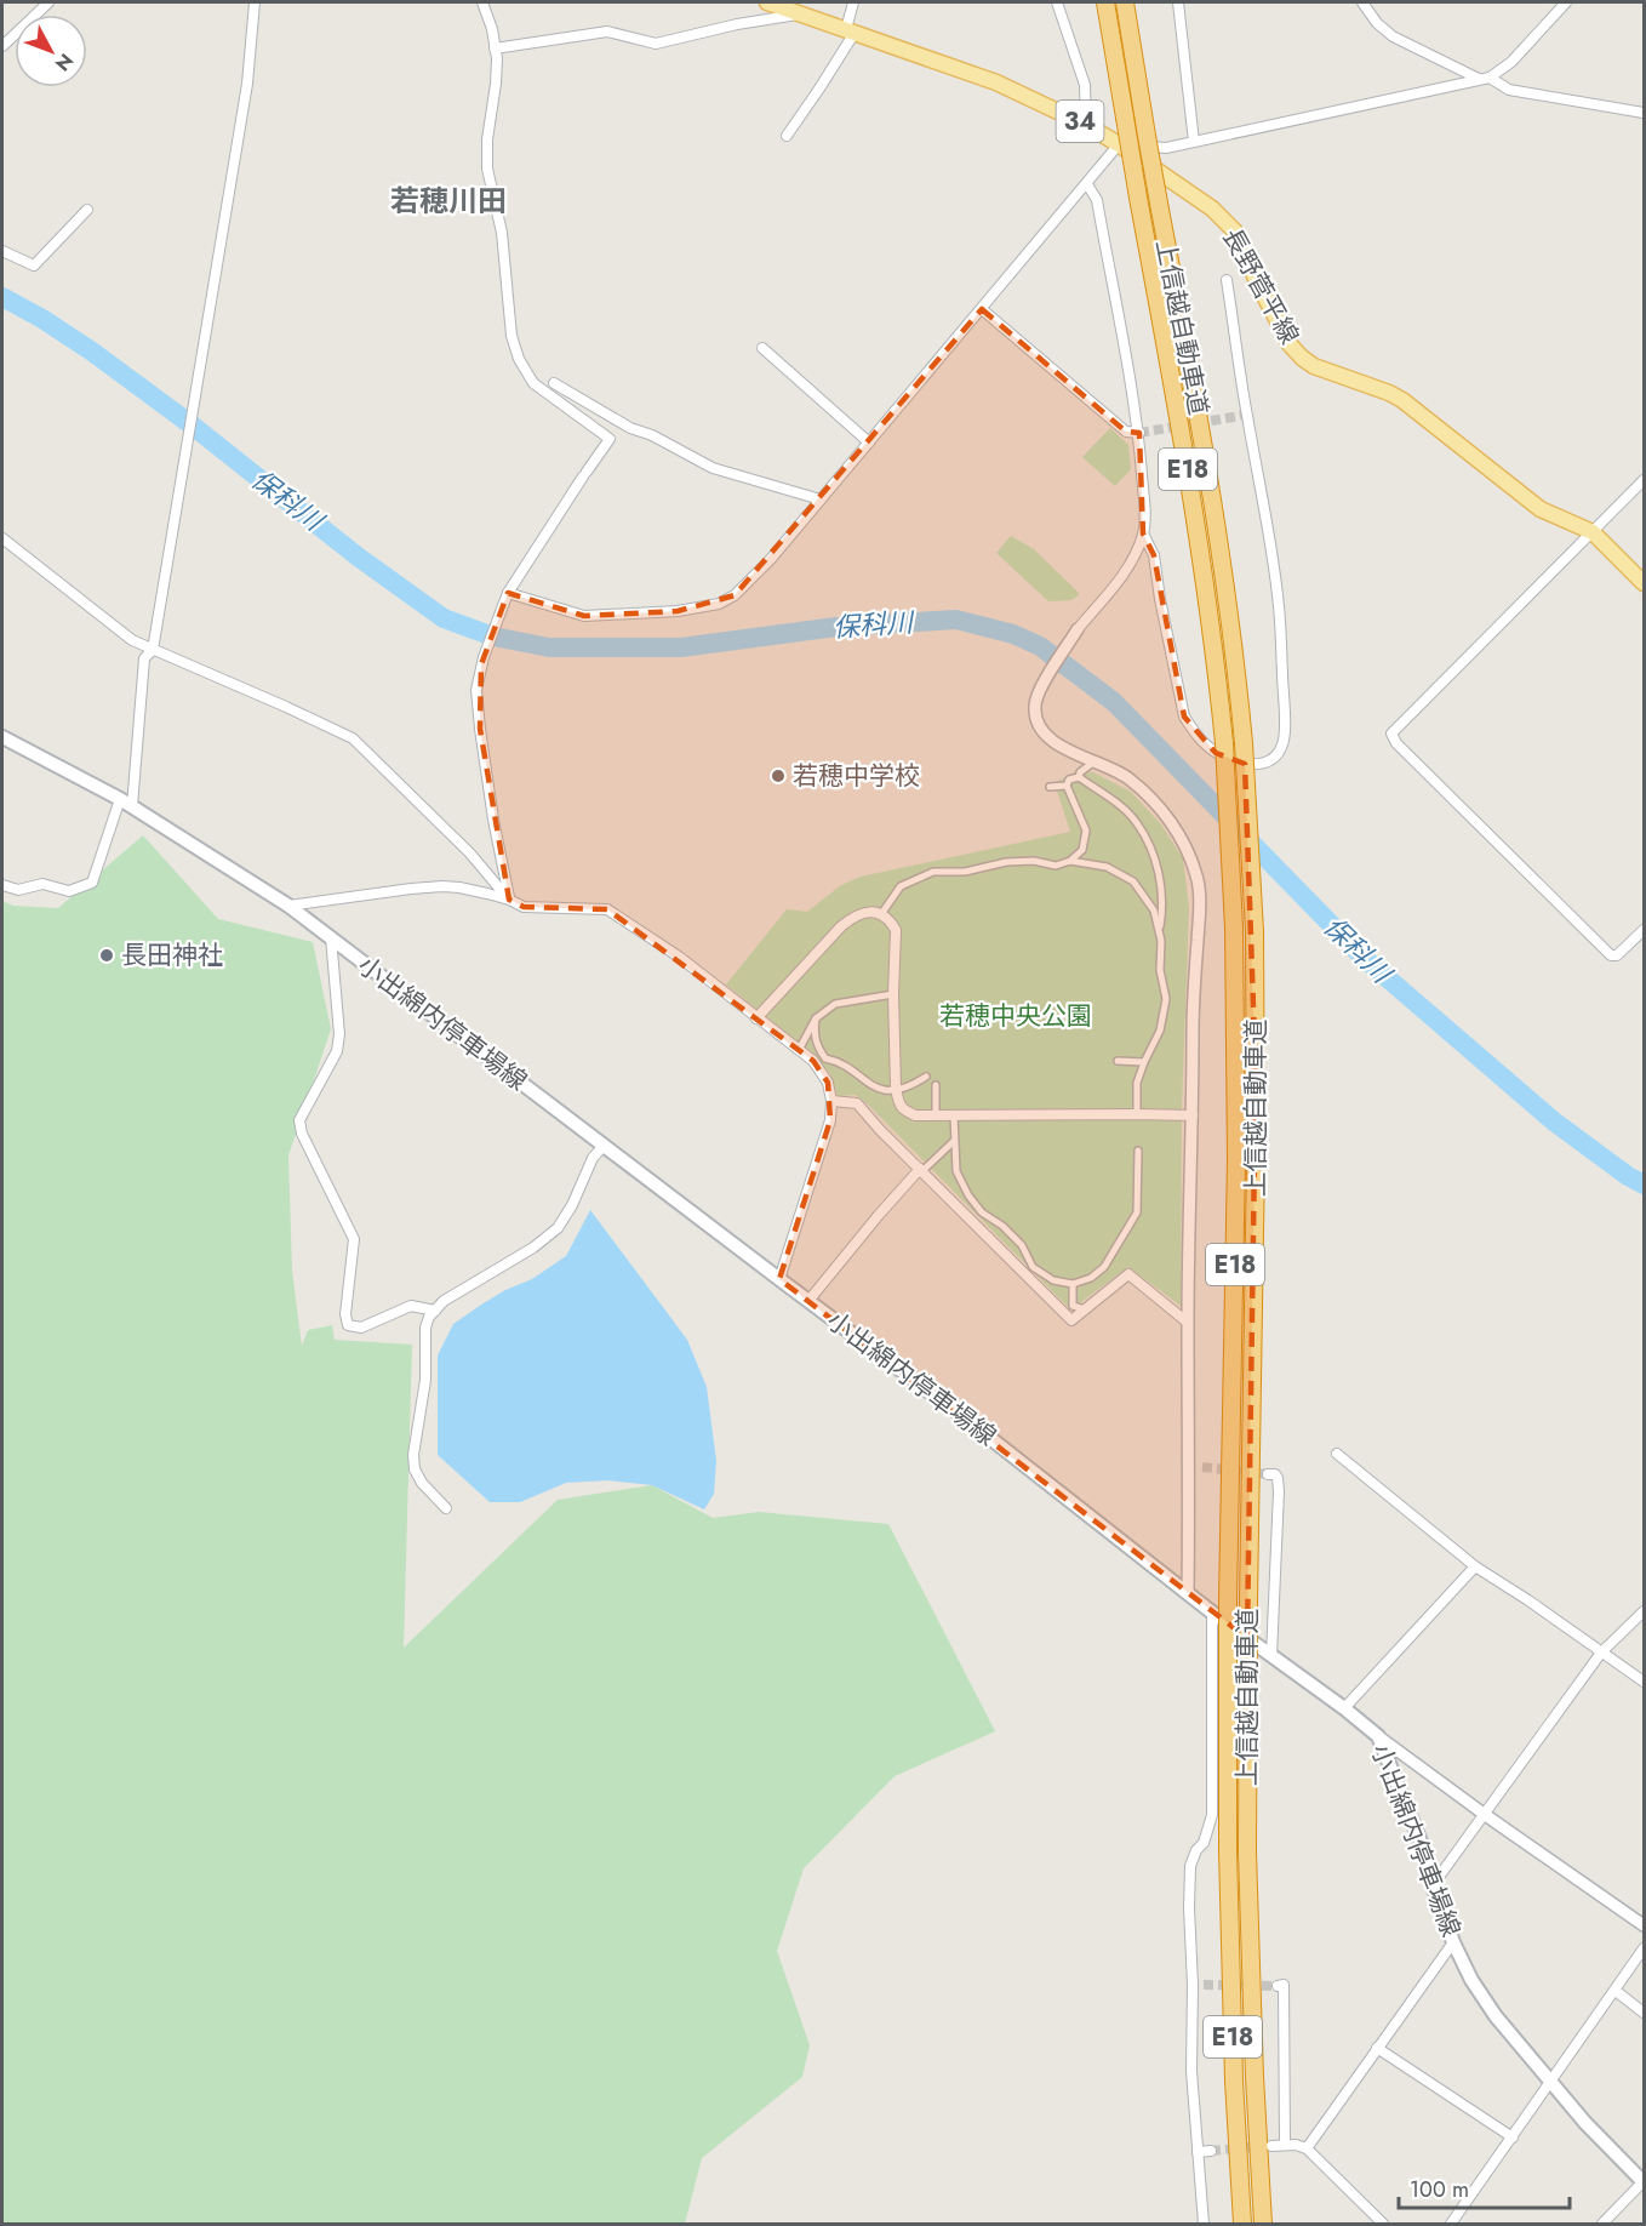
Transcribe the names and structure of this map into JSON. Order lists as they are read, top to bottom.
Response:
{
  "streets": {
    "highway": ["上信越自動車道", "E18"],
    "main road": ["34", "長野菅平線", "小出綿内停車場線"]
  },
  "districts": ["若穂川田"],
  "water": ["保科川"],
  "parks": ["若穂中央公園"],
  "places": ["若穂中学校", "長田神社"],
  "scale_bar": "100 m",
  "north": "bottom right"
}
